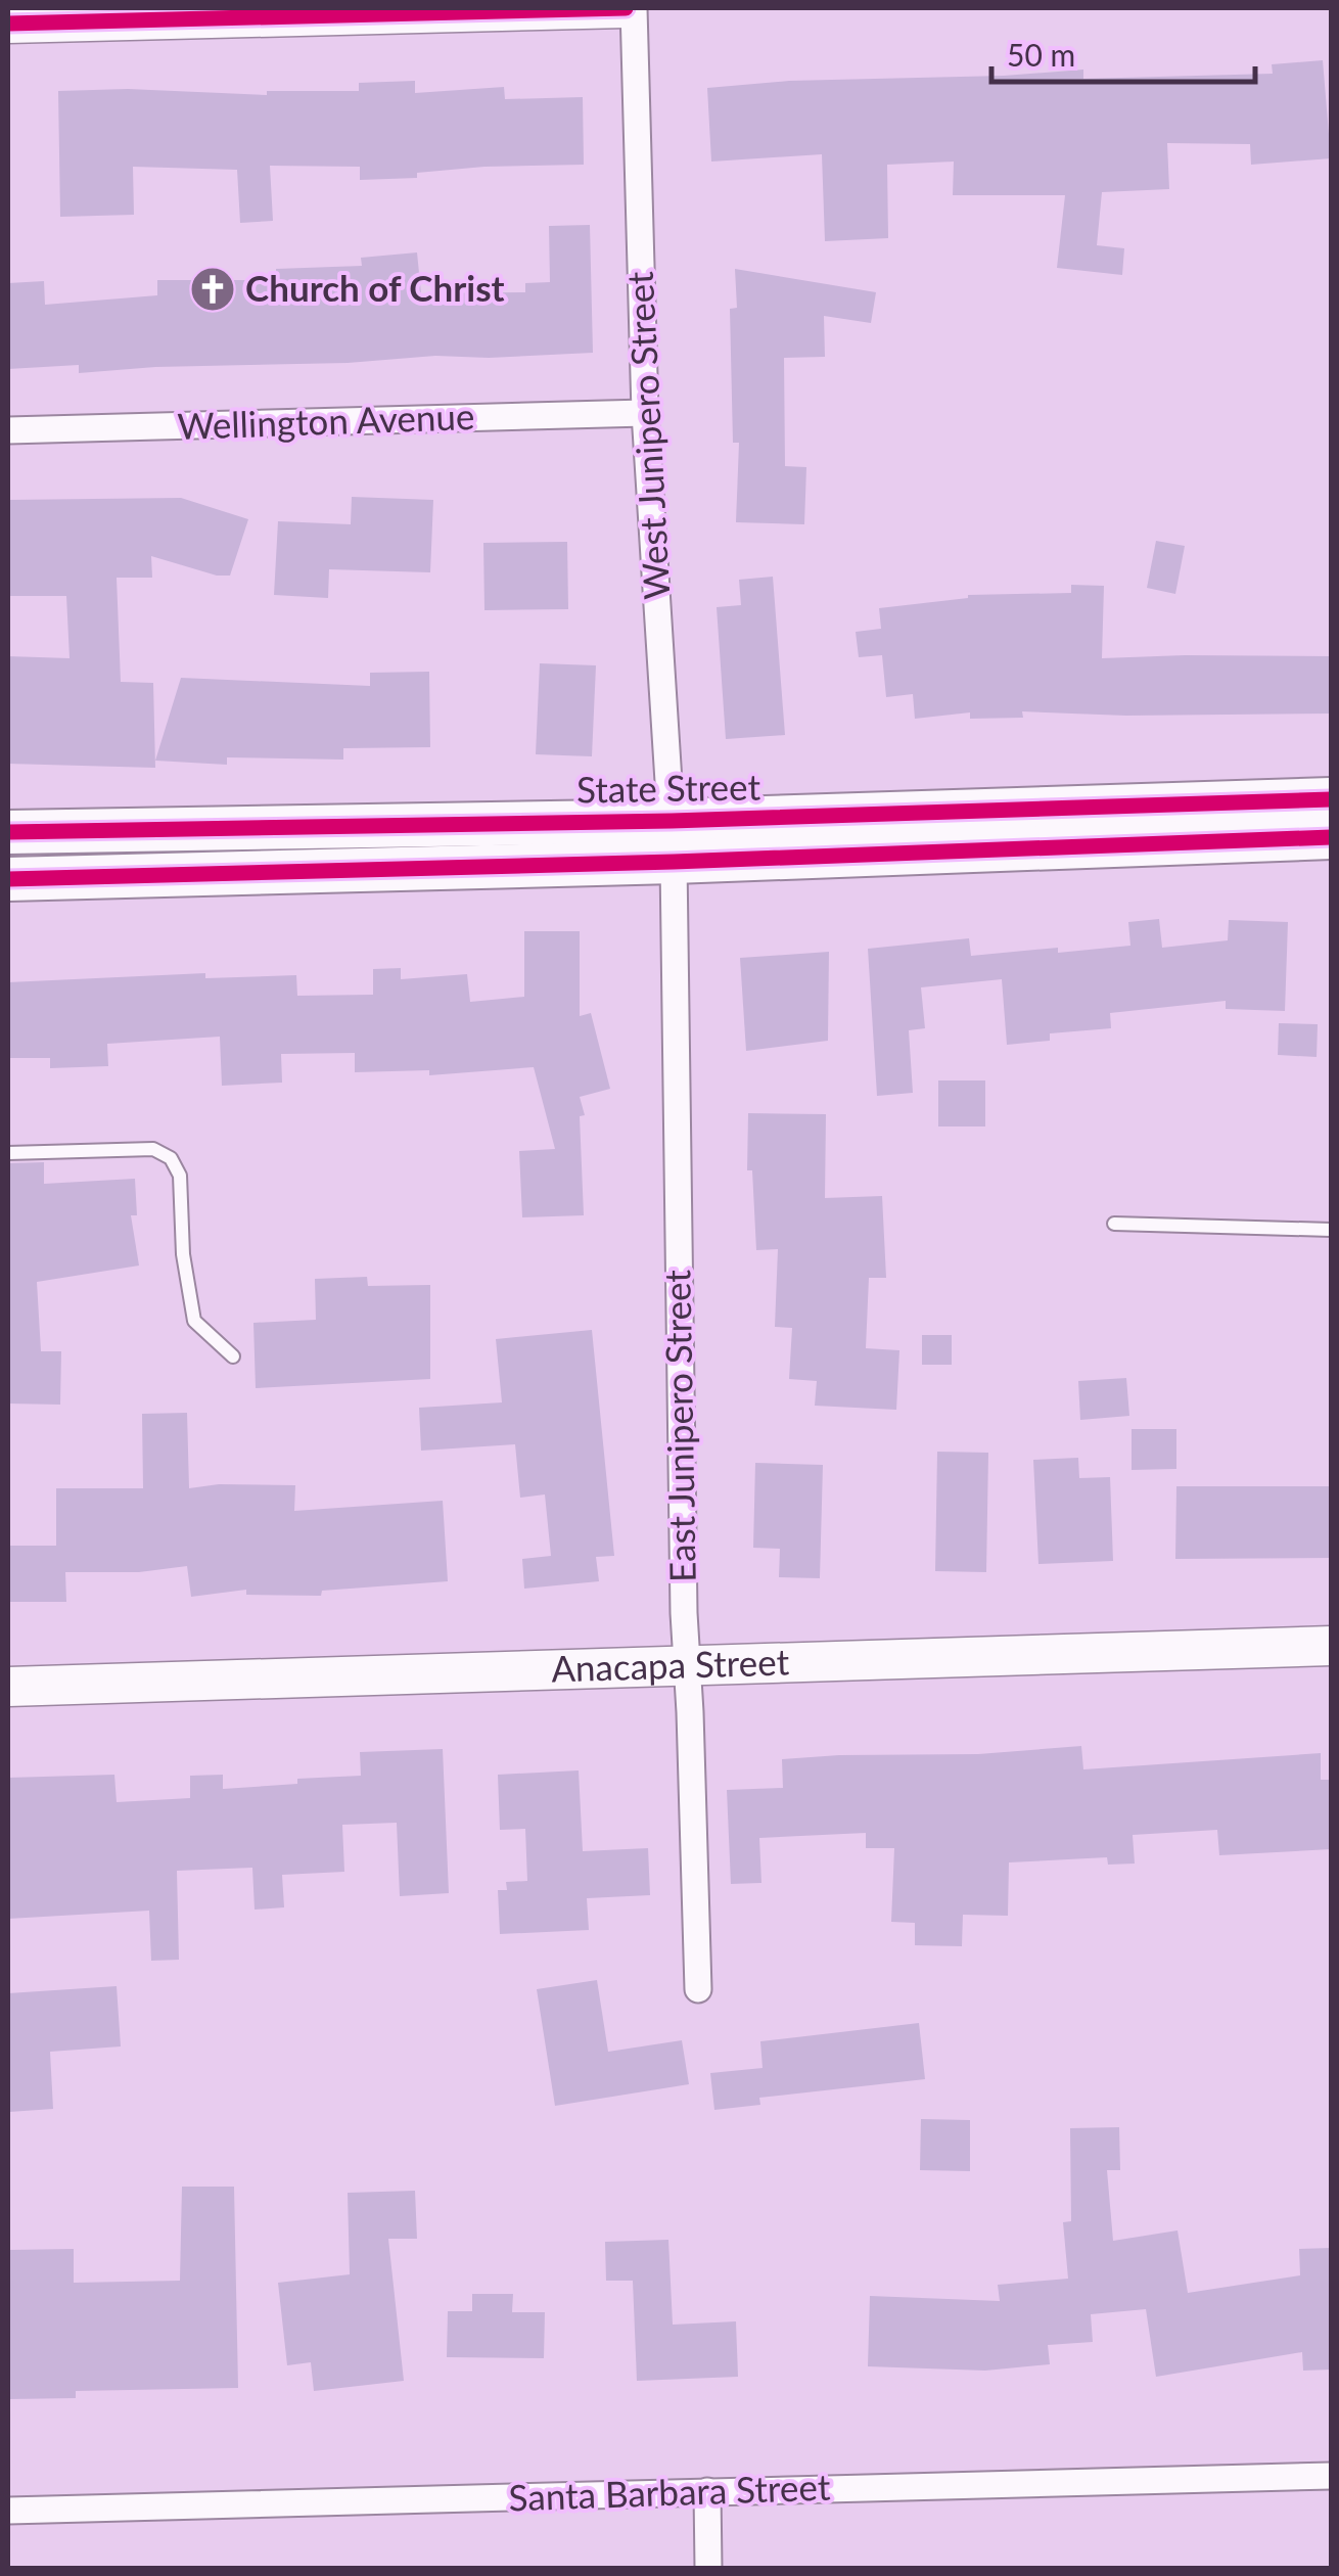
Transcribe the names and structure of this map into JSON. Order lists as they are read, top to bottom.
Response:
{
  "streets": {
    "main road": ["State Street"],
    "street": [
      "Wellington Avenue",
      "West Junipero Street",
      "East Junipero Street",
      "Anacapa Street",
      "Santa Barbara Street"
    ]
  },
  "crossings": [
    ["Wellington Avenue", "West Junipero Street"],
    ["West Junipero Street", "State Street"],
    ["West Junipero Street", "East Junipero Street"],
    ["State Street", "East Junipero Street"],
    ["East Junipero Street", "Anacapa Street"]
  ],
  "places": {
    "church": ["Church of Christ"]
  },
  "scale_bar": "50 m"
}
